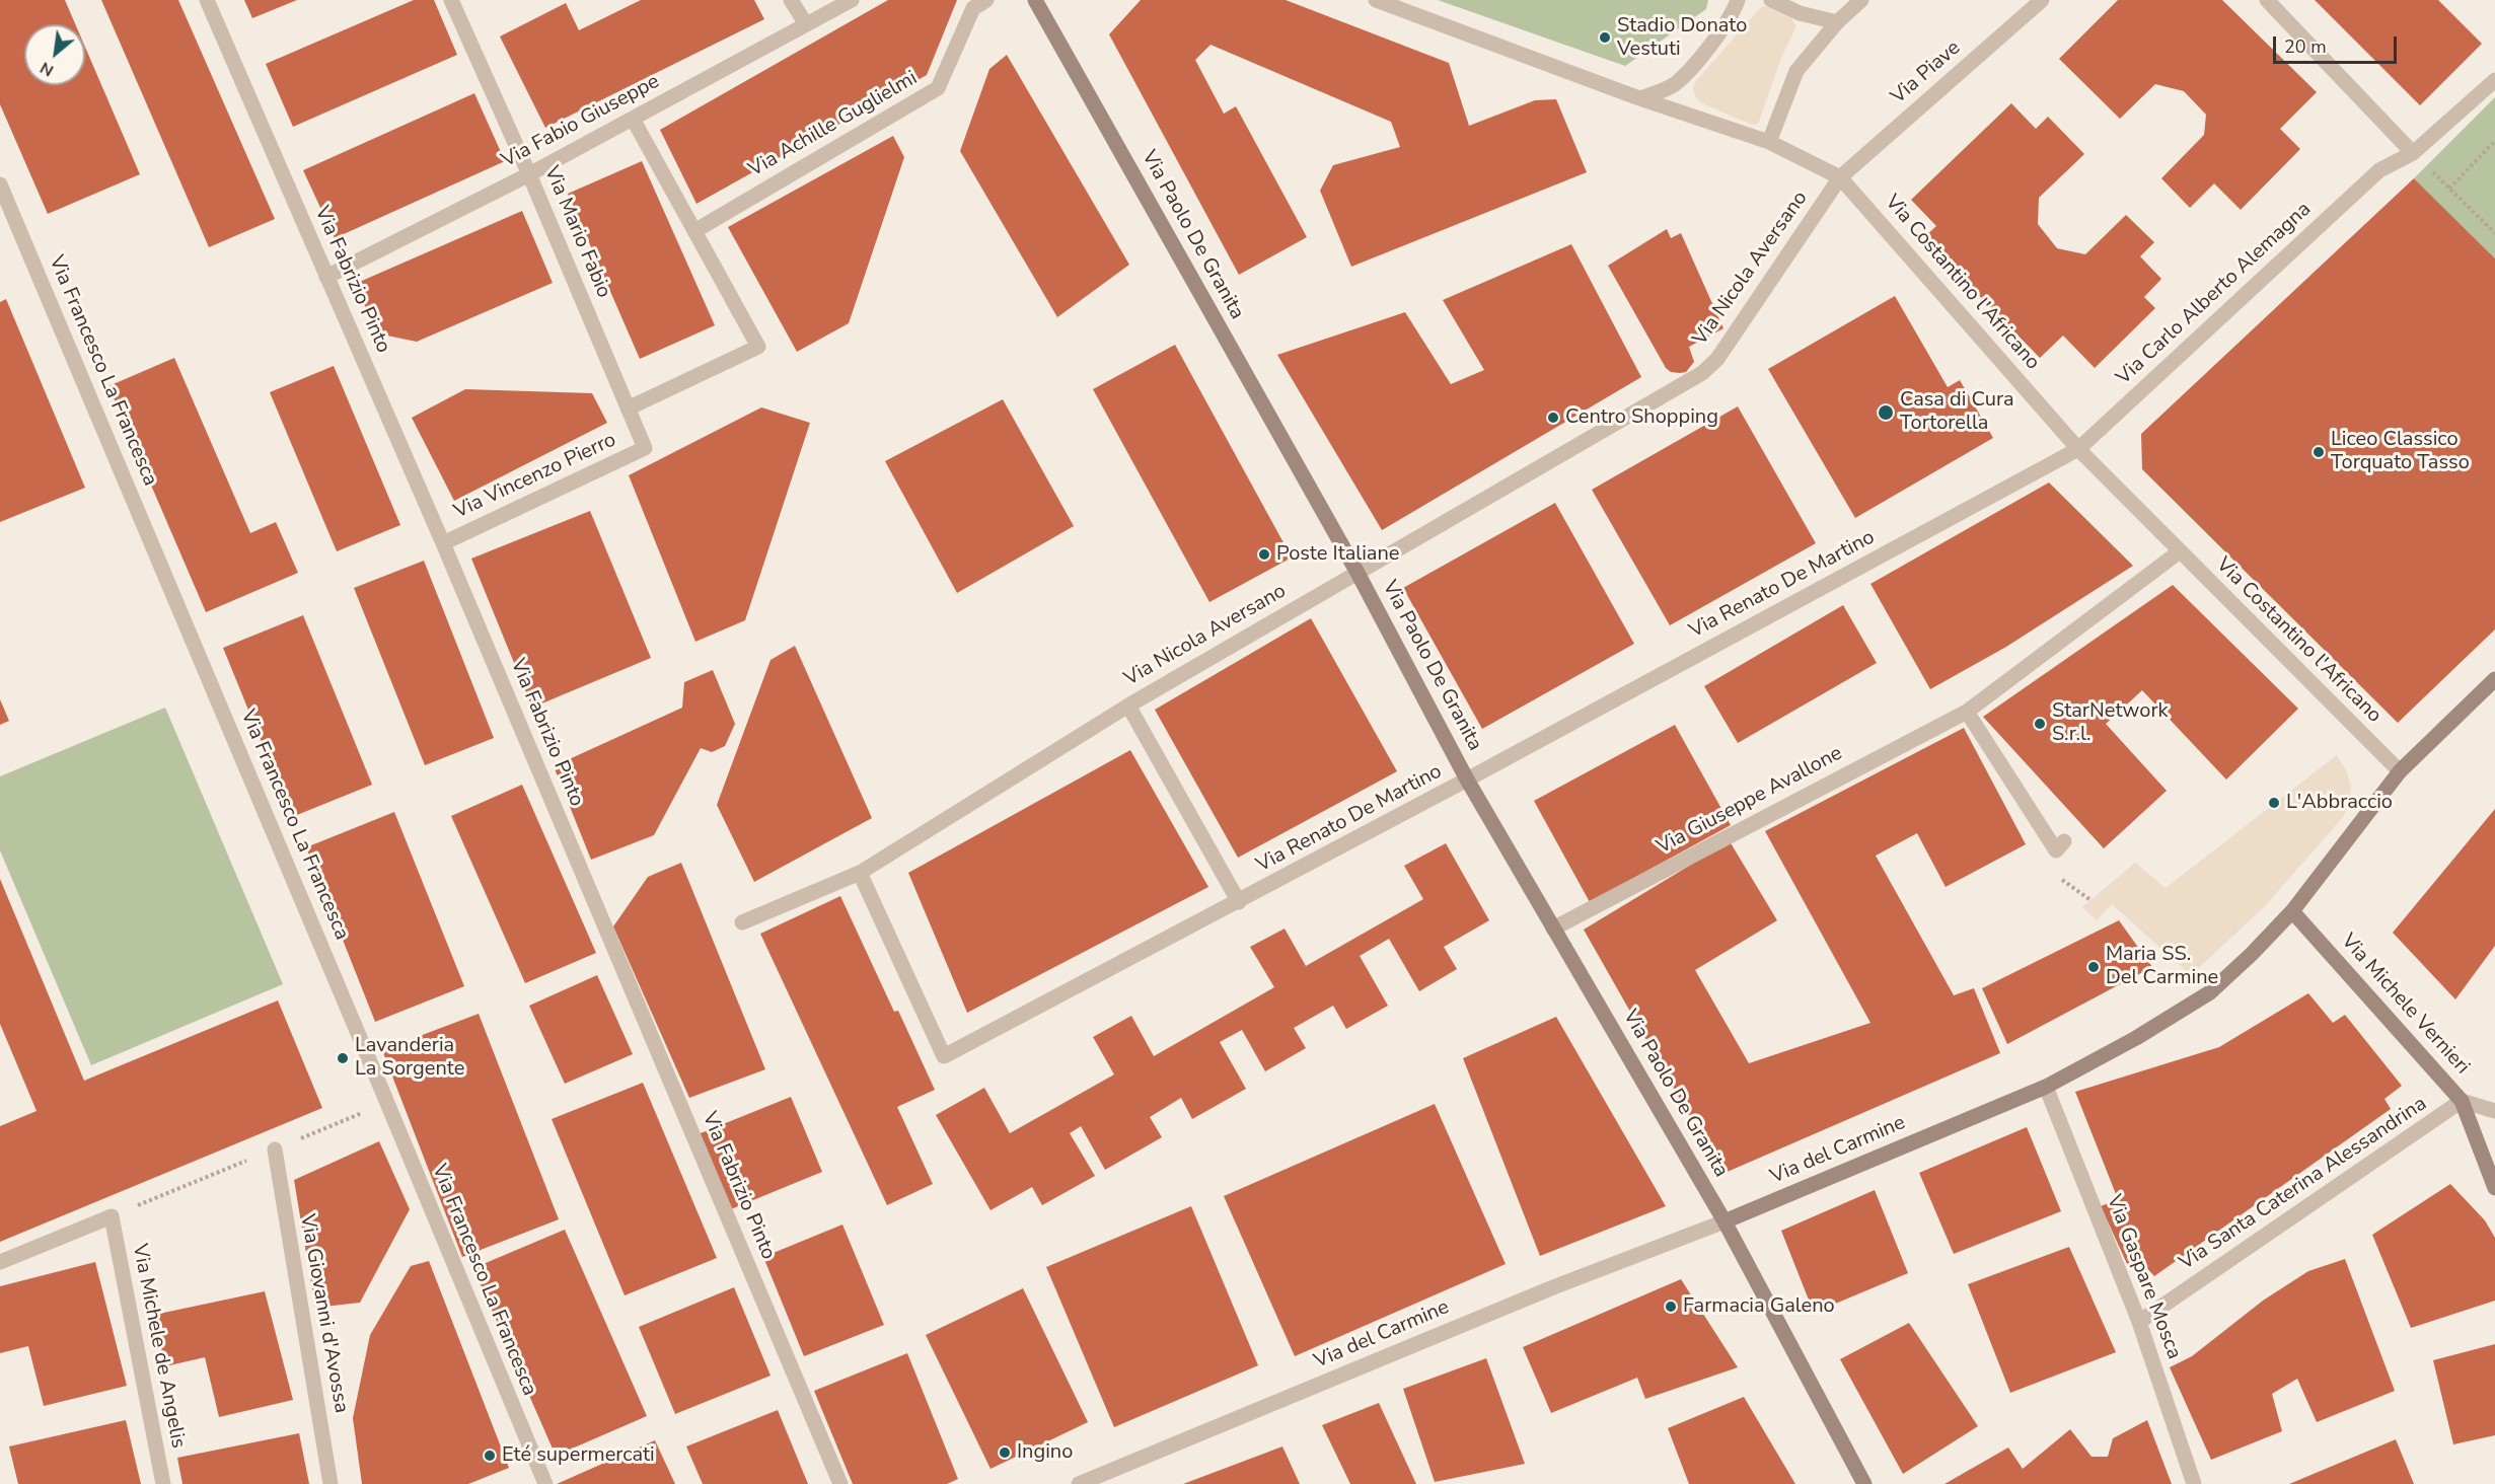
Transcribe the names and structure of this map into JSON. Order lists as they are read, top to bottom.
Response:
{
  "streets": {
    "street": [
      "Via Piave",
      "Via Fabio Giuseppe",
      "Via Achille Guglielmi",
      "Via Mario Fabio",
      "Via Paolo De Granita",
      "Via Nicola Aversano",
      "Via Fabrizio Pinto",
      "Via Costantino l'Africano",
      "Via Carlo Alberto Alemagna",
      "Via Francesco La Francesca",
      "Via Vincenzo Pierro",
      "Via Renato De Martino",
      "Via Giuseppe Avallone",
      "Via Michele Vernieri",
      "Via del Carmine",
      "Via Santa Caterina Alessandrina",
      "Via Gaspare Mosca",
      "Via Giovanni d'Avossa",
      "Via Michele de Angelis"
    ]
  },
  "crossings": [
    ["Via Piave", "Via Nicola Aversano"],
    ["Via Piave", "Via Costantino l'Africano"],
    ["Via Fabio Giuseppe", "Via Mario Fabio"],
    ["Via Fabio Giuseppe", "Via Fabrizio Pinto"],
    ["Via Mario Fabio", "Via Vincenzo Pierro"],
    ["Via Paolo De Granita", "Via Nicola Aversano"],
    ["Via Paolo De Granita", "Via Renato De Martino"],
    ["Via Paolo De Granita", "Via Giuseppe Avallone"],
    ["Via Paolo De Granita", "Via del Carmine"],
    ["Via Nicola Aversano", "Via Costantino l'Africano"],
    ["Via Nicola Aversano", "Via Renato De Martino"],
    ["Via Fabrizio Pinto", "Via Vincenzo Pierro"],
    ["Via Costantino l'Africano", "Via Carlo Alberto Alemagna"],
    ["Via Costantino l'Africano", "Via Renato De Martino"],
    ["Via Costantino l'Africano", "Via Giuseppe Avallone"],
    ["Via Costantino l'Africano", "Via del Carmine"],
    ["Via Carlo Alberto Alemagna", "Via Renato De Martino"],
    ["Via Michele Vernieri", "Via del Carmine"],
    ["Via Michele Vernieri", "Via Santa Caterina Alessandrina"],
    ["Via del Carmine", "Via Gaspare Mosca"],
    ["Via Santa Caterina Alessandrina", "Via Gaspare Mosca"]
  ],
  "places": [
    "Stadio Donato Vestuti",
    "Casa di Cura Tortorella",
    "Centro Shopping",
    "Liceo Classico Torquato Tasso",
    "Poste Italiane",
    "StarNetwork S.r.l.",
    "L'Abbraccio",
    "Maria SS. Del Carmine",
    "Lavanderia La Sorgente",
    "Farmacia Galeno",
    "Ingino",
    "Eté supermercati"
  ],
  "scale_bar": "20 m",
  "north": "bottom left"
}
